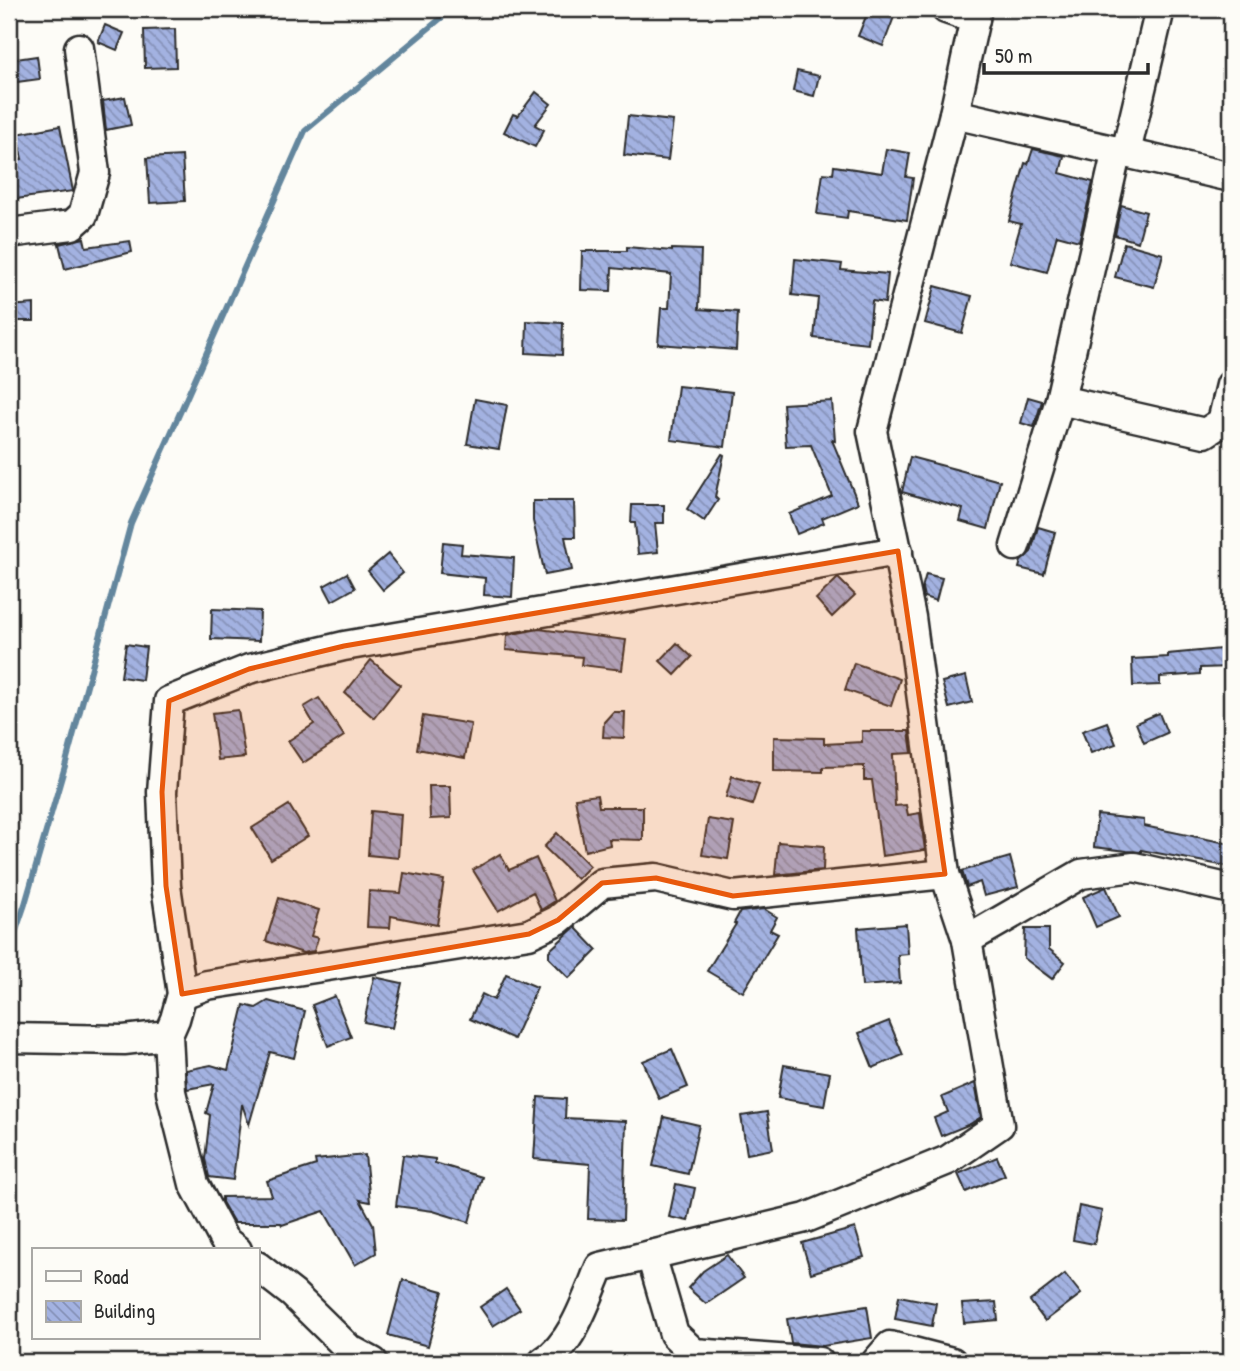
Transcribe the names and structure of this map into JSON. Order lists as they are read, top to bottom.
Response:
{
  "legend": ["Road", "Building"],
  "scale_bar": "50 m"
}
